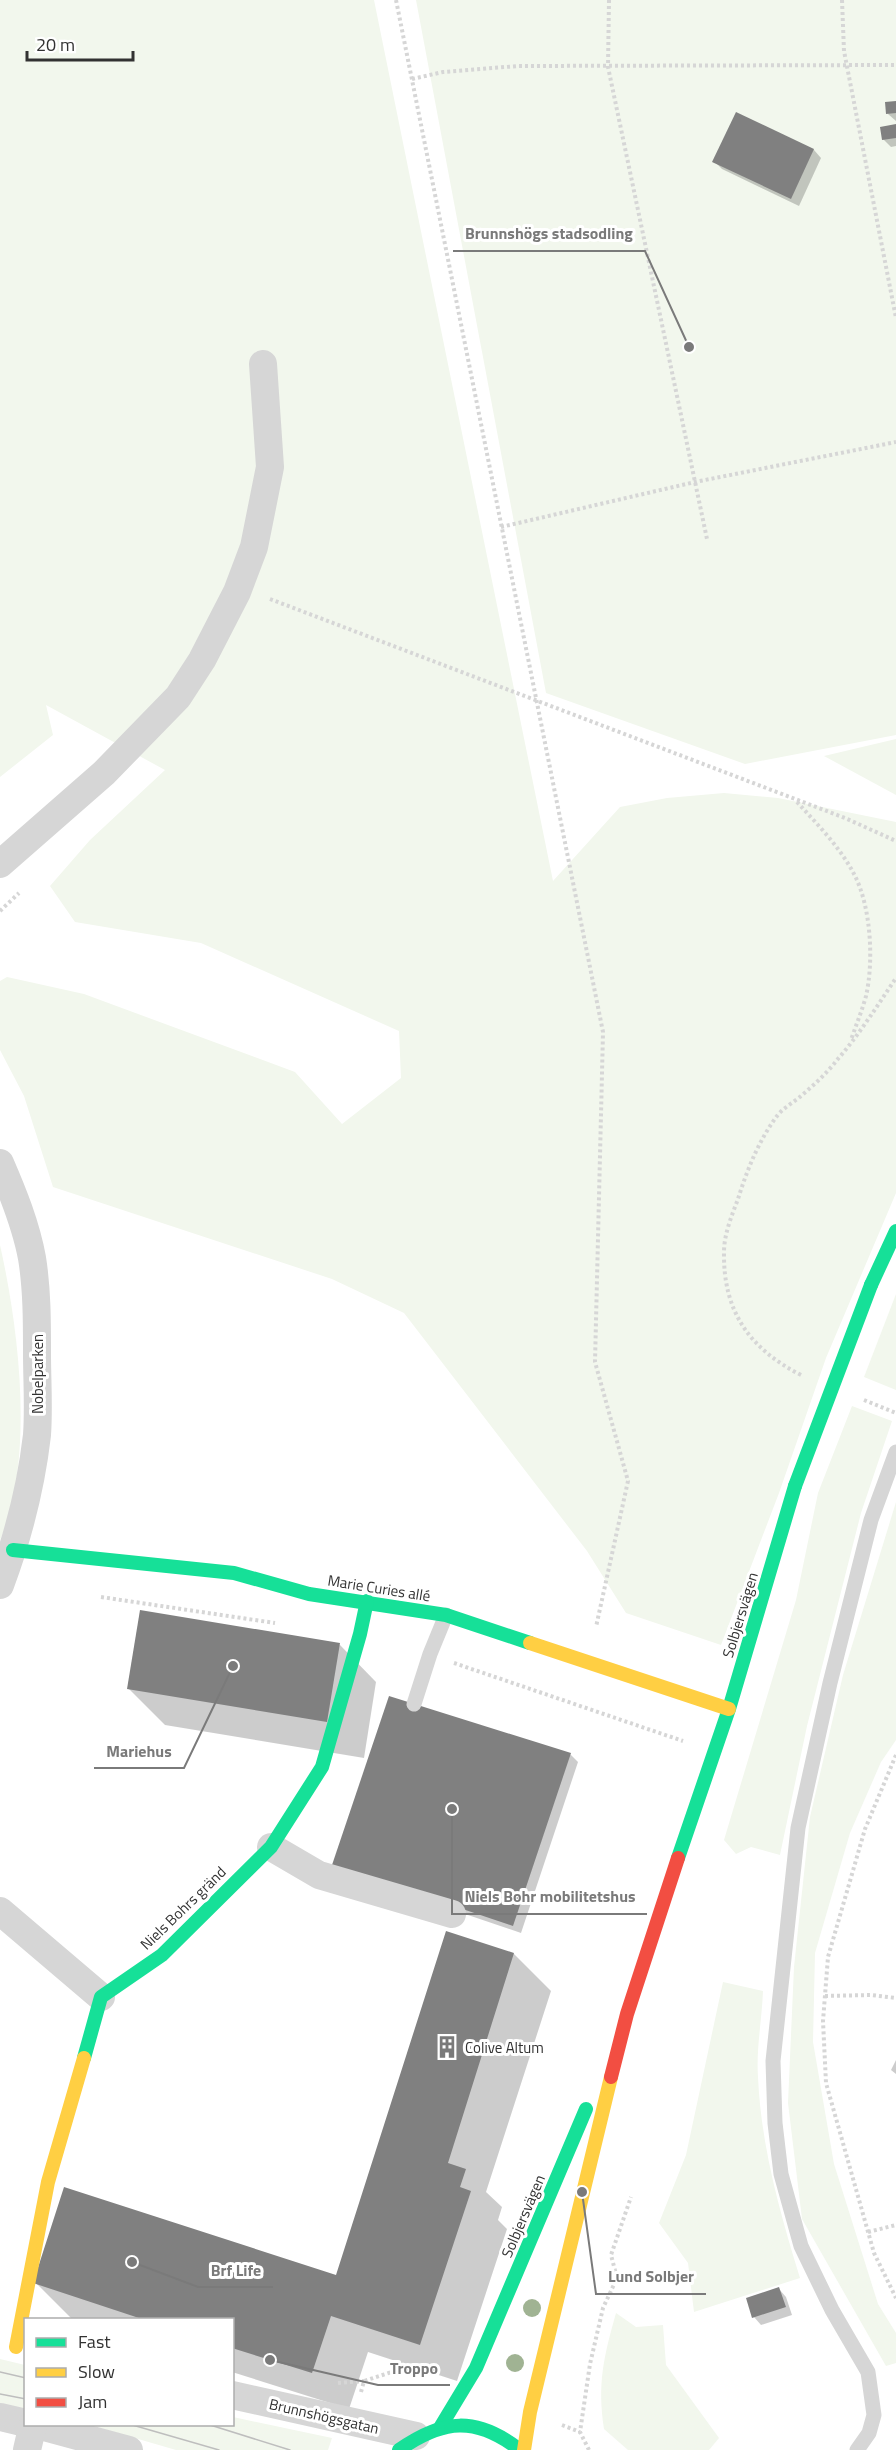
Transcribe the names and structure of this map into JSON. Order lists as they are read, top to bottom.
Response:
{
  "streets": {
    "main road": ["Marie Curies allé", "Solbjersvägen", "Niels Bohrs gränd"],
    "street": ["Nobelparken", "Brunnshögsgatan"]
  },
  "crossings": [
    ["Nobelparken", "Marie Curies allé"],
    ["Marie Curies allé", "Solbjersvägen"],
    ["Marie Curies allé", "Niels Bohrs gränd"],
    ["Solbjersvägen", "Brunnshögsgatan"]
  ],
  "places": {
    "other": [
      "Brunnshögs stadsodling",
      "Mariehus",
      "Niels Bohr mobilitetshus",
      "Lund Solbjer",
      "Brf Life",
      "Troppo"
    ],
    "building": ["Colive Altum"]
  },
  "legend": ["Fast", "Slow", "Jam"],
  "scale_bar": "20 m"
}
